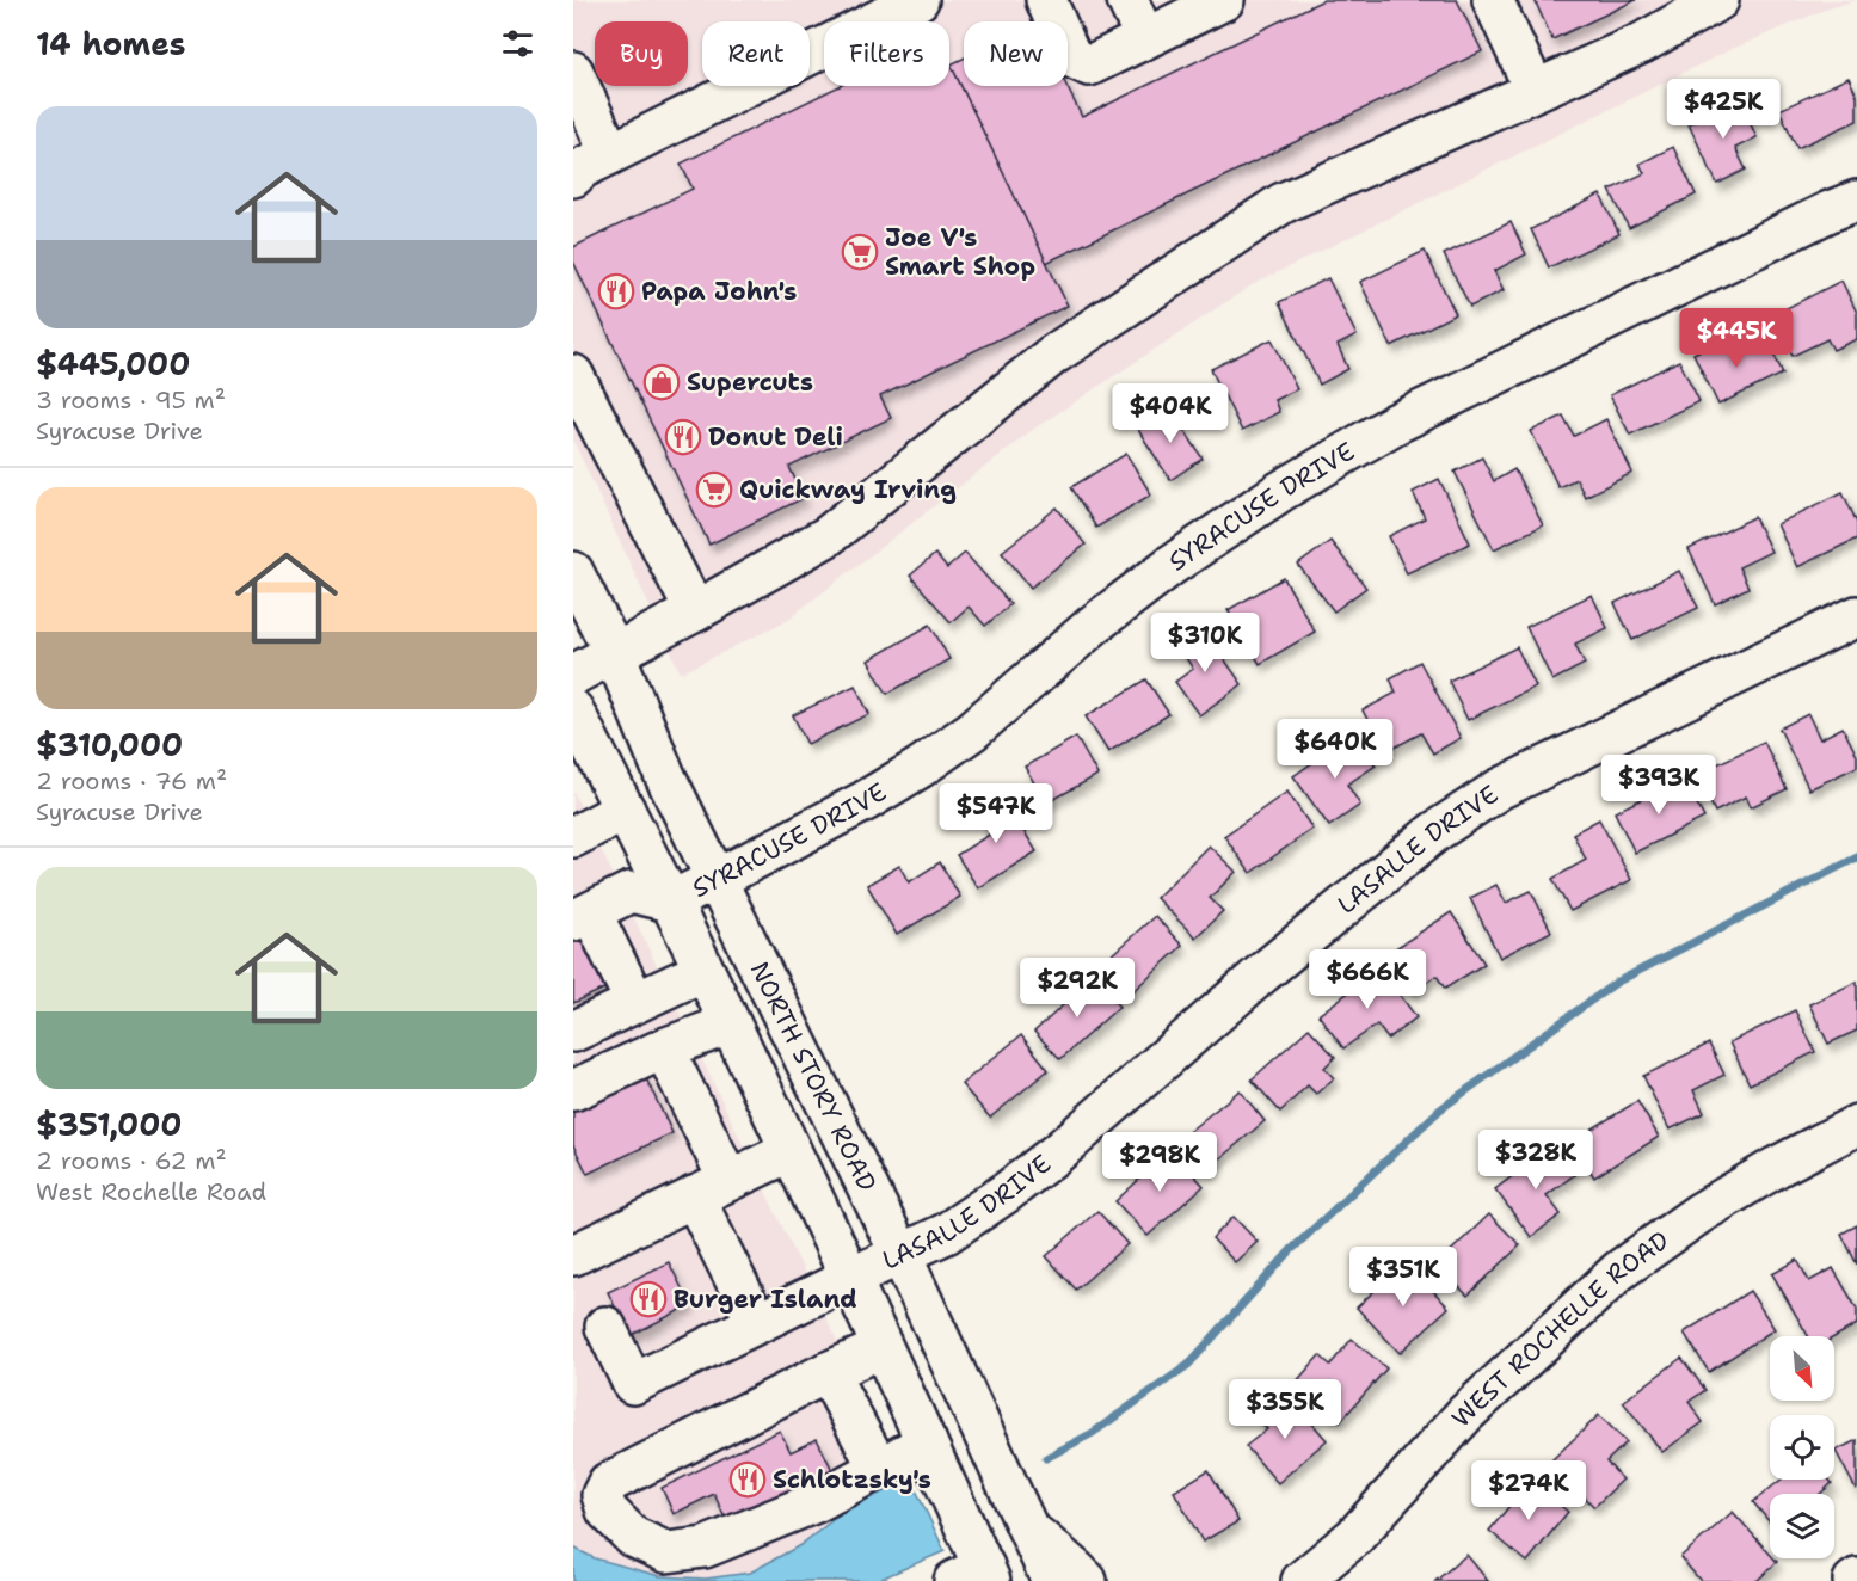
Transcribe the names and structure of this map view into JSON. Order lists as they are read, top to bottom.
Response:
{
  "streets": {
    "street": [
      "SYRACUSE DRIVE",
      "LASALLE DRIVE",
      "NORTH STORY ROAD",
      "WEST ROCHELLE ROAD"
    ]
  },
  "crossings": [
    ["SYRACUSE DRIVE", "NORTH STORY ROAD"],
    ["LASALLE DRIVE", "NORTH STORY ROAD"]
  ],
  "places": {
    "supermarket": ["Joe V's Smart Shop", "Quickway Irving"],
    "restaurant": [
      "Papa John's",
      "Donut Deli",
      "Burger Island",
      "Schlotzsky's"
    ],
    "shop": ["Supercuts"]
  },
  "north": "bottom right",
  "page": {
    "heading": "14 homes",
    "chip": [
      "Buy",
      "Rent",
      "Filters",
      "New"
    ],
    "price": [
      "$425K",
      "$445K",
      "$404K",
      "$310K",
      "$640K",
      "$393K",
      "$547K",
      "$666K",
      "$292K",
      "$328K",
      "$298K",
      "$351K",
      "$355K",
      "$274K"
    ],
    "list": [
      {
        "name": "$445,000",
        "note": "3 rooms · 95 m² · Syracuse Drive"
      },
      {
        "name": "$310,000",
        "note": "2 rooms · 76 m² · Syracuse Drive"
      },
      {
        "name": "$351,000",
        "note": "2 rooms · 62 m² · West Rochelle Road"
      }
    ]
  }
}
